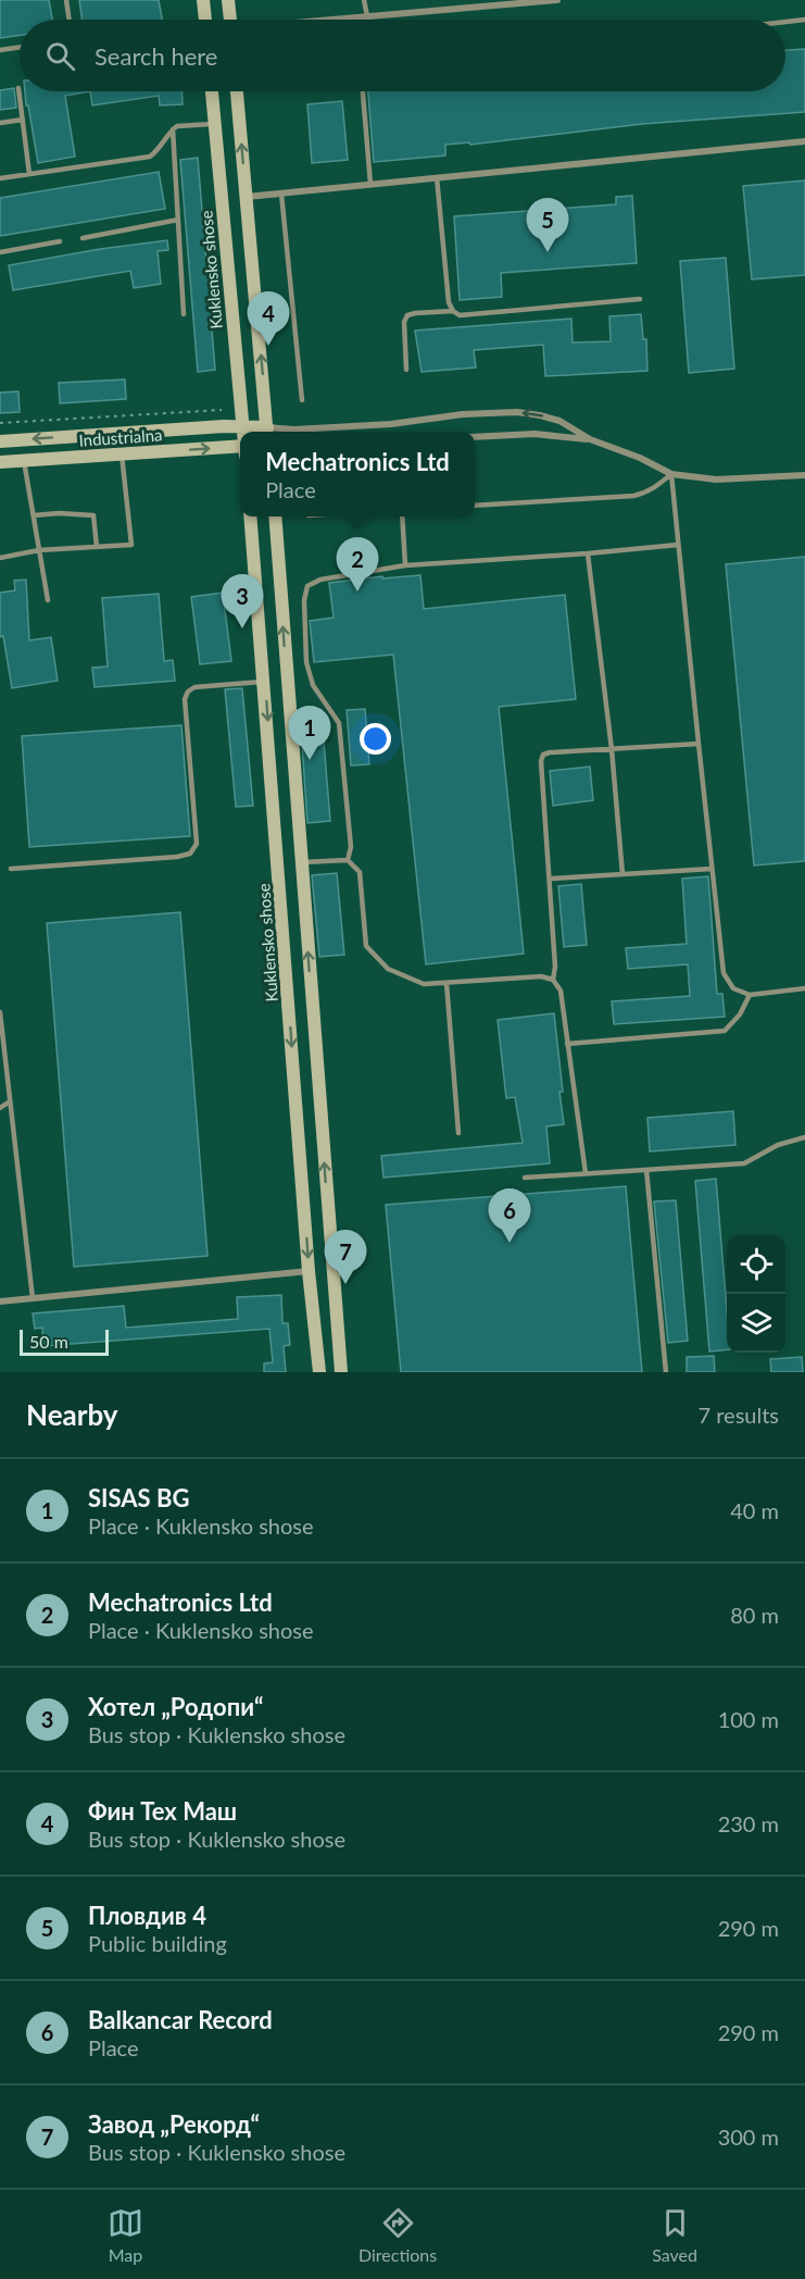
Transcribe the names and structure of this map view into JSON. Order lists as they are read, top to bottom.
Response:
{
  "streets": {
    "main road": ["Kuklensko shose", "Industrialna"]
  },
  "crossings": [
    ["Kuklensko shose", "Industrialna"]
  ],
  "scale_bar": "50 m",
  "page": {
    "search": "Search here",
    "pins": [
      "5",
      "4",
      "2",
      "3",
      "1",
      "6",
      "7"
    ],
    "popup": ["Mechatronics Ltd", "Place"],
    "scale": "50 m",
    "heading": ["Nearby", "7 results"],
    "list": [
      {
        "mark": "1",
        "name": "SISAS BG",
        "note": "Place · Kuklensko shose",
        "value": "40 m"
      },
      {
        "mark": "2",
        "name": "Mechatronics Ltd",
        "note": "Place · Kuklensko shose",
        "value": "80 m"
      },
      {
        "mark": "3",
        "name": "Хотел „Родопи“",
        "note": "Bus stop · Kuklensko shose",
        "value": "100 m"
      },
      {
        "mark": "4",
        "name": "Фин Тех Маш",
        "note": "Bus stop · Kuklensko shose",
        "value": "230 m"
      },
      {
        "mark": "5",
        "name": "Пловдив 4",
        "note": "Public building",
        "value": "290 m"
      },
      {
        "mark": "6",
        "name": "Balkancar Record",
        "note": "Place",
        "value": "290 m"
      },
      {
        "mark": "7",
        "name": "Завод „Рекорд“",
        "note": "Bus stop · Kuklensko shose",
        "value": "300 m"
      }
    ],
    "nav": ["Map", "Directions", "Saved"]
  }
}
